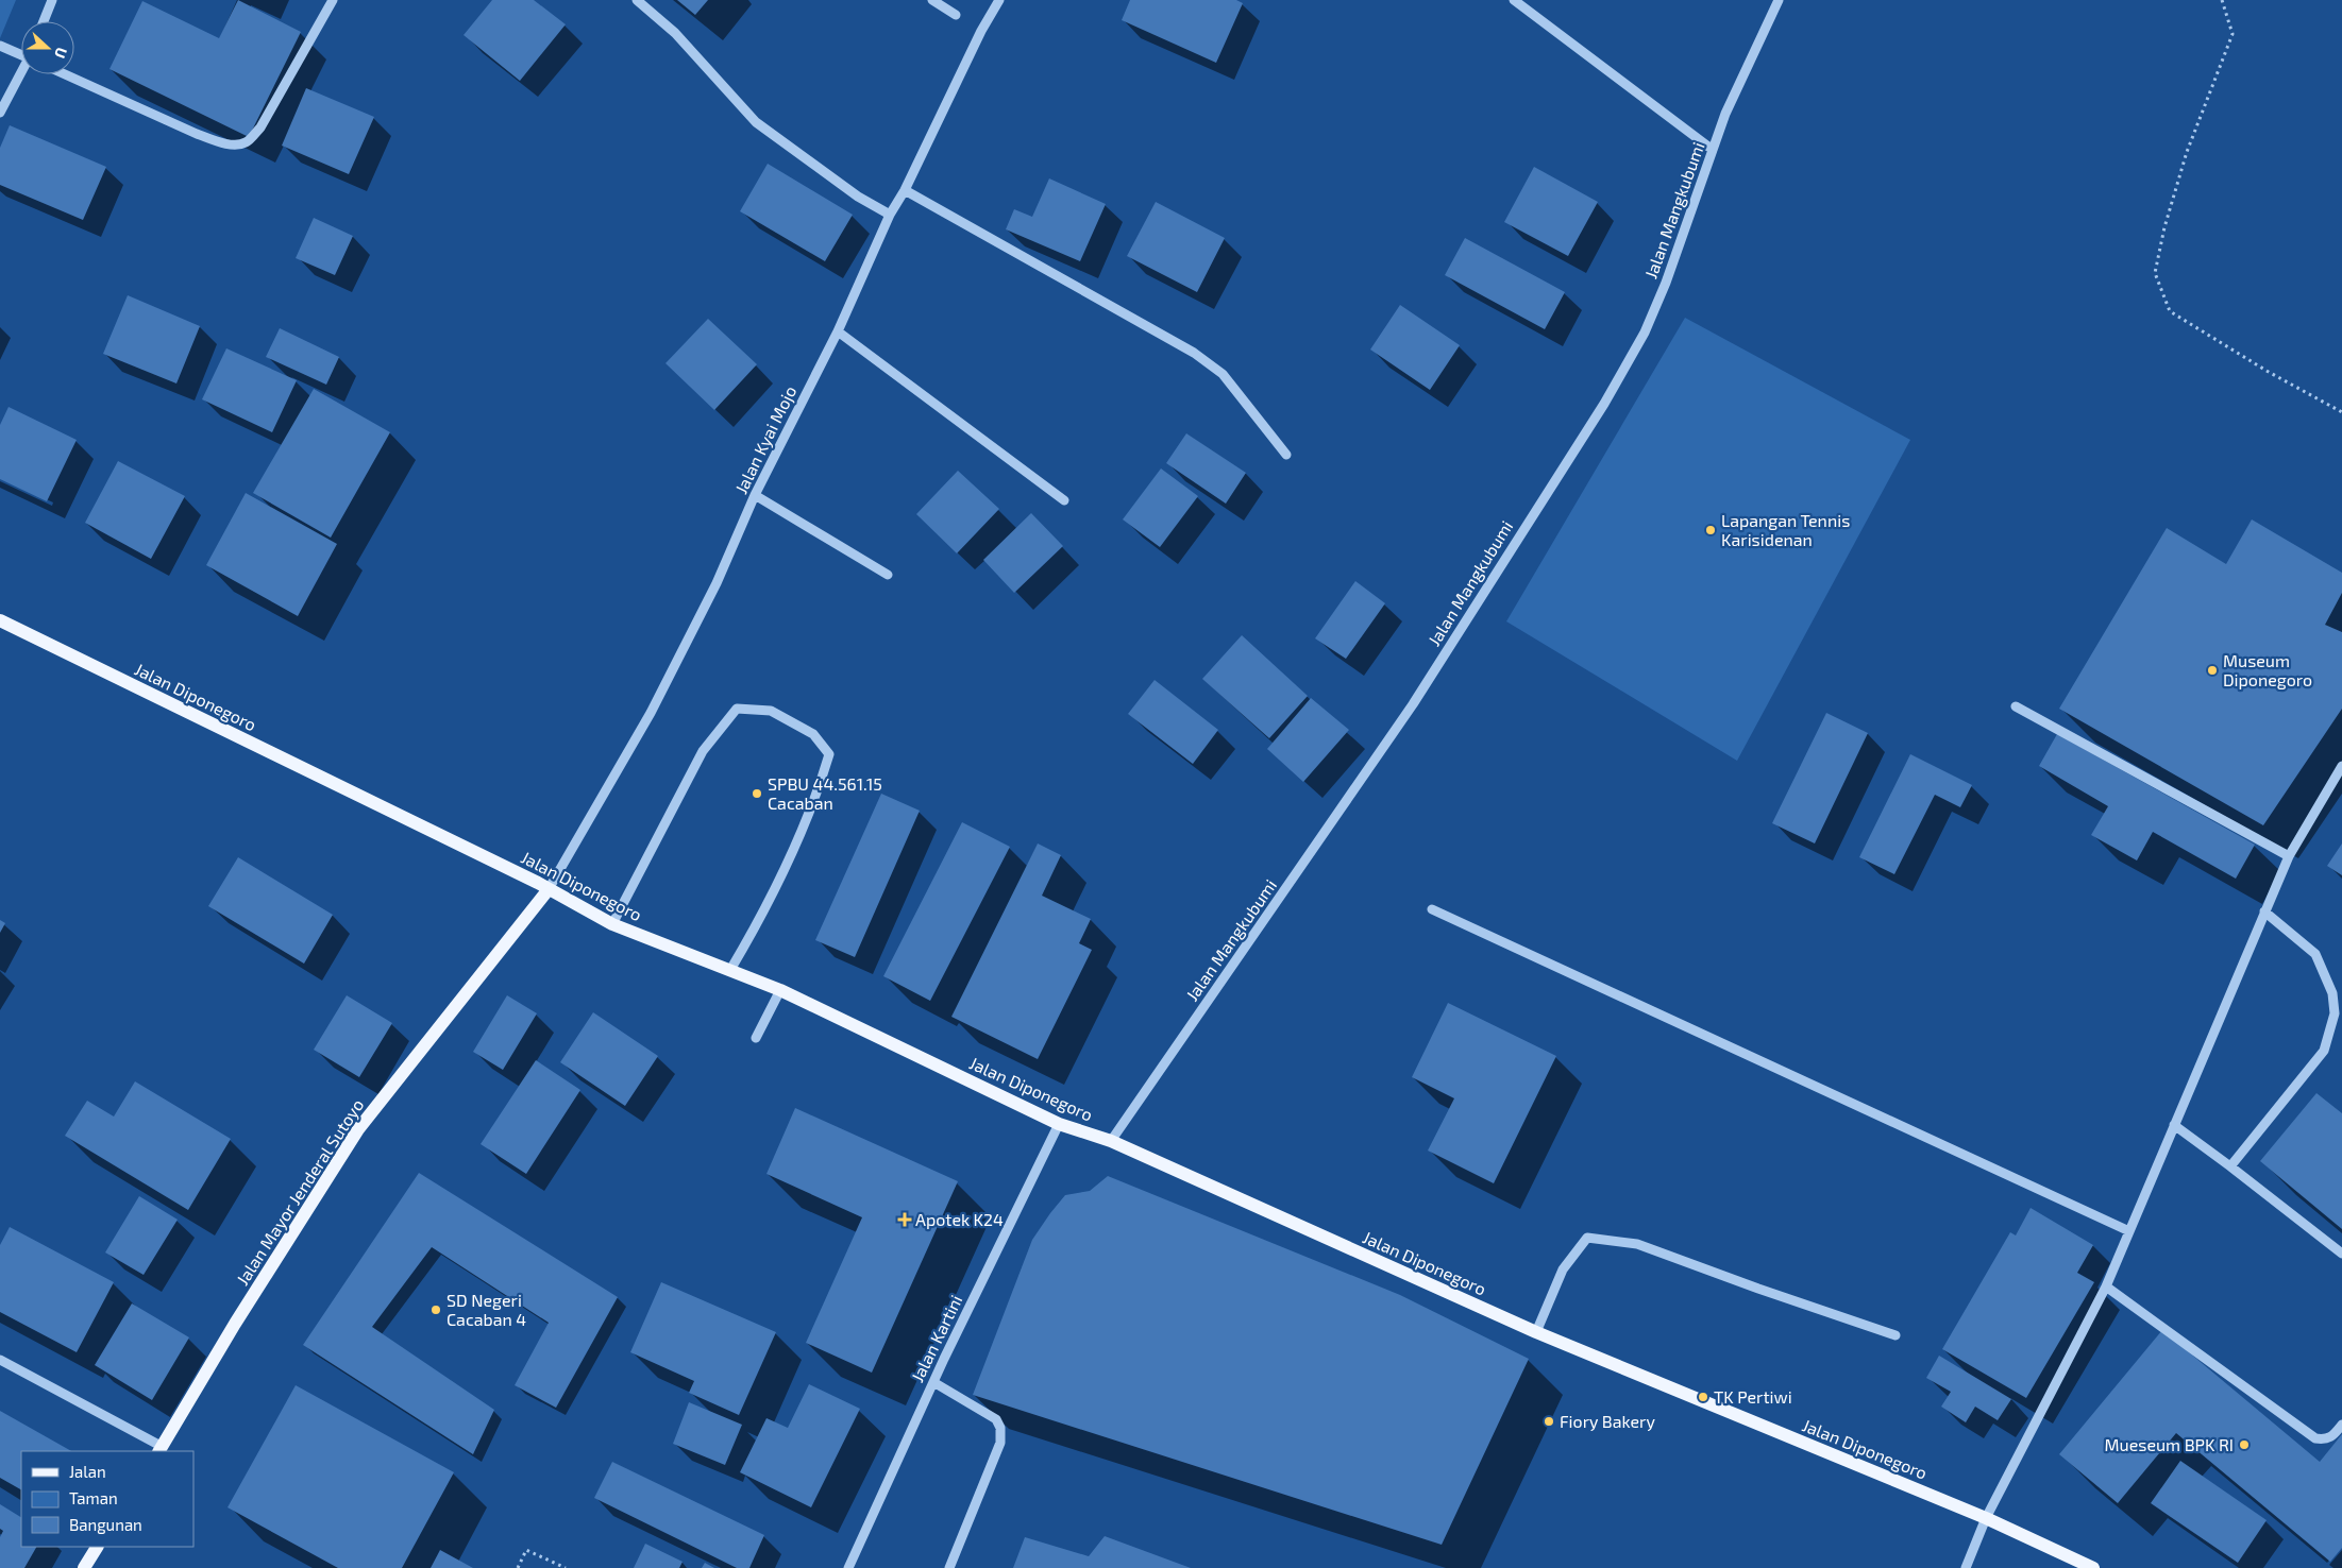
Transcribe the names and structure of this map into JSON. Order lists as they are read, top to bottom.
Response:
{
  "streets": {
    "main road": ["Jalan Diponegoro", "Jalan Mayor Jenderal Sutoyo"],
    "street": ["Jalan Mangkubumi", "Jalan Kyai Mojo", "Jalan Kartini"]
  },
  "crossings": [
    ["Jalan Mangkubumi", "Jalan Diponegoro"],
    ["Jalan Kyai Mojo", "Jalan Diponegoro"],
    ["Jalan Kyai Mojo", "Jalan Mayor Jenderal Sutoyo"],
    ["Jalan Diponegoro", "Jalan Mayor Jenderal Sutoyo"],
    ["Jalan Diponegoro", "Jalan Kartini"]
  ],
  "places": {
    "other": [
      "Lapangan Tennis Karisidenan",
      "Museum Diponegoro",
      "SPBU 44.561.15 Cacaban",
      "SD Negeri Cacaban 4",
      "TK Pertiwi",
      "Fiory Bakery",
      "Mueseum BPK RI"
    ],
    "health": ["Apotek K24"]
  },
  "legend": ["Jalan", "Taman", "Bangunan"],
  "north": "right"
}
